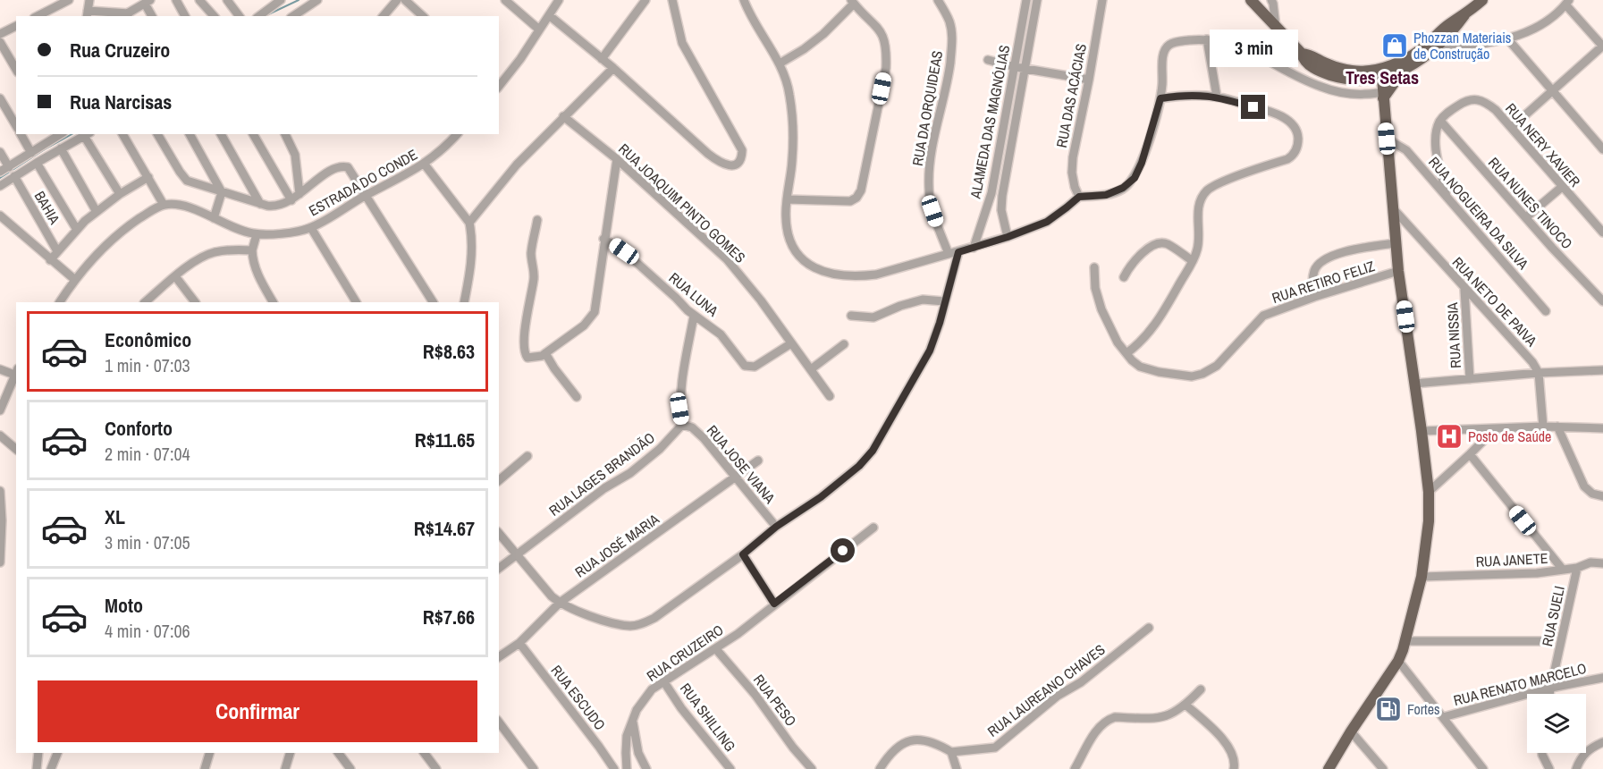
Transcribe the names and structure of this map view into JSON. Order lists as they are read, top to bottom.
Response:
{
  "streets": {
    "street": [
      "RUA DAS ACÁCIAS",
      "RUA DA ORQUIDEAS",
      "ALAMEDA DAS MAGNÓLIAS",
      "RUA NERY XAVIER",
      "ESTRADA DO CONDE",
      "RUA JOAQUIM PINTO GOMES",
      "RUA NUNES TINOCO",
      "BAHIA",
      "RUA NOGUEIRA DA SILVA",
      "RUA RETIRO FELIZ",
      "RUA LUNA",
      "RUA NETO DE PAIVA",
      "RUA NISSIA",
      "RUA JOSE VIANA",
      "RUA LAGES BRANDÃO",
      "RUA JOSÉ MARIA",
      "RUA JANETE",
      "RUA SUELI",
      "RUA CRUZEIRO",
      "RUA RENATO MARCELO",
      "RUA LAUREANO CHAVES",
      "RUA ESCUDO",
      "RUA PESO",
      "RUA SHILLING"
    ]
  },
  "crossings": [
    ["RUA NERY XAVIER", "RUA NUNES TINOCO"],
    ["RUA JOAQUIM PINTO GOMES", "RUA LUNA"],
    ["RUA NETO DE PAIVA", "RUA NISSIA"],
    ["RUA JOSE VIANA", "RUA LAGES BRANDÃO"],
    ["RUA JOSE VIANA", "RUA JOSÉ MARIA"],
    ["RUA JOSÉ MARIA", "RUA ESCUDO"],
    ["RUA JANETE", "RUA SUELI"],
    ["RUA SUELI", "RUA RENATO MARCELO"],
    ["RUA CRUZEIRO", "RUA PESO"],
    ["RUA CRUZEIRO", "RUA SHILLING"]
  ],
  "districts": ["Tres Setas"],
  "places": {
    "shop": ["Phozzan Materiais de Construção"],
    "hospital": ["Posto de Saúde"],
    "fuel station": ["Fortes"]
  },
  "page": {
    "banner": ["Rua Cruzeiro", "Rua Narcisas"],
    "bubble": "3 min",
    "list": [
      {
        "name": "Econômico",
        "note": "1 min · 07:03",
        "value": "R$8.63"
      },
      {
        "name": "Conforto",
        "note": "2 min · 07:04",
        "value": "R$11.65"
      },
      {
        "name": "XL",
        "note": "3 min · 07:05",
        "value": "R$14.67"
      },
      {
        "name": "Moto",
        "note": "4 min · 07:06",
        "value": "R$7.66"
      }
    ],
    "buttons": "Confirmar"
  }
}
